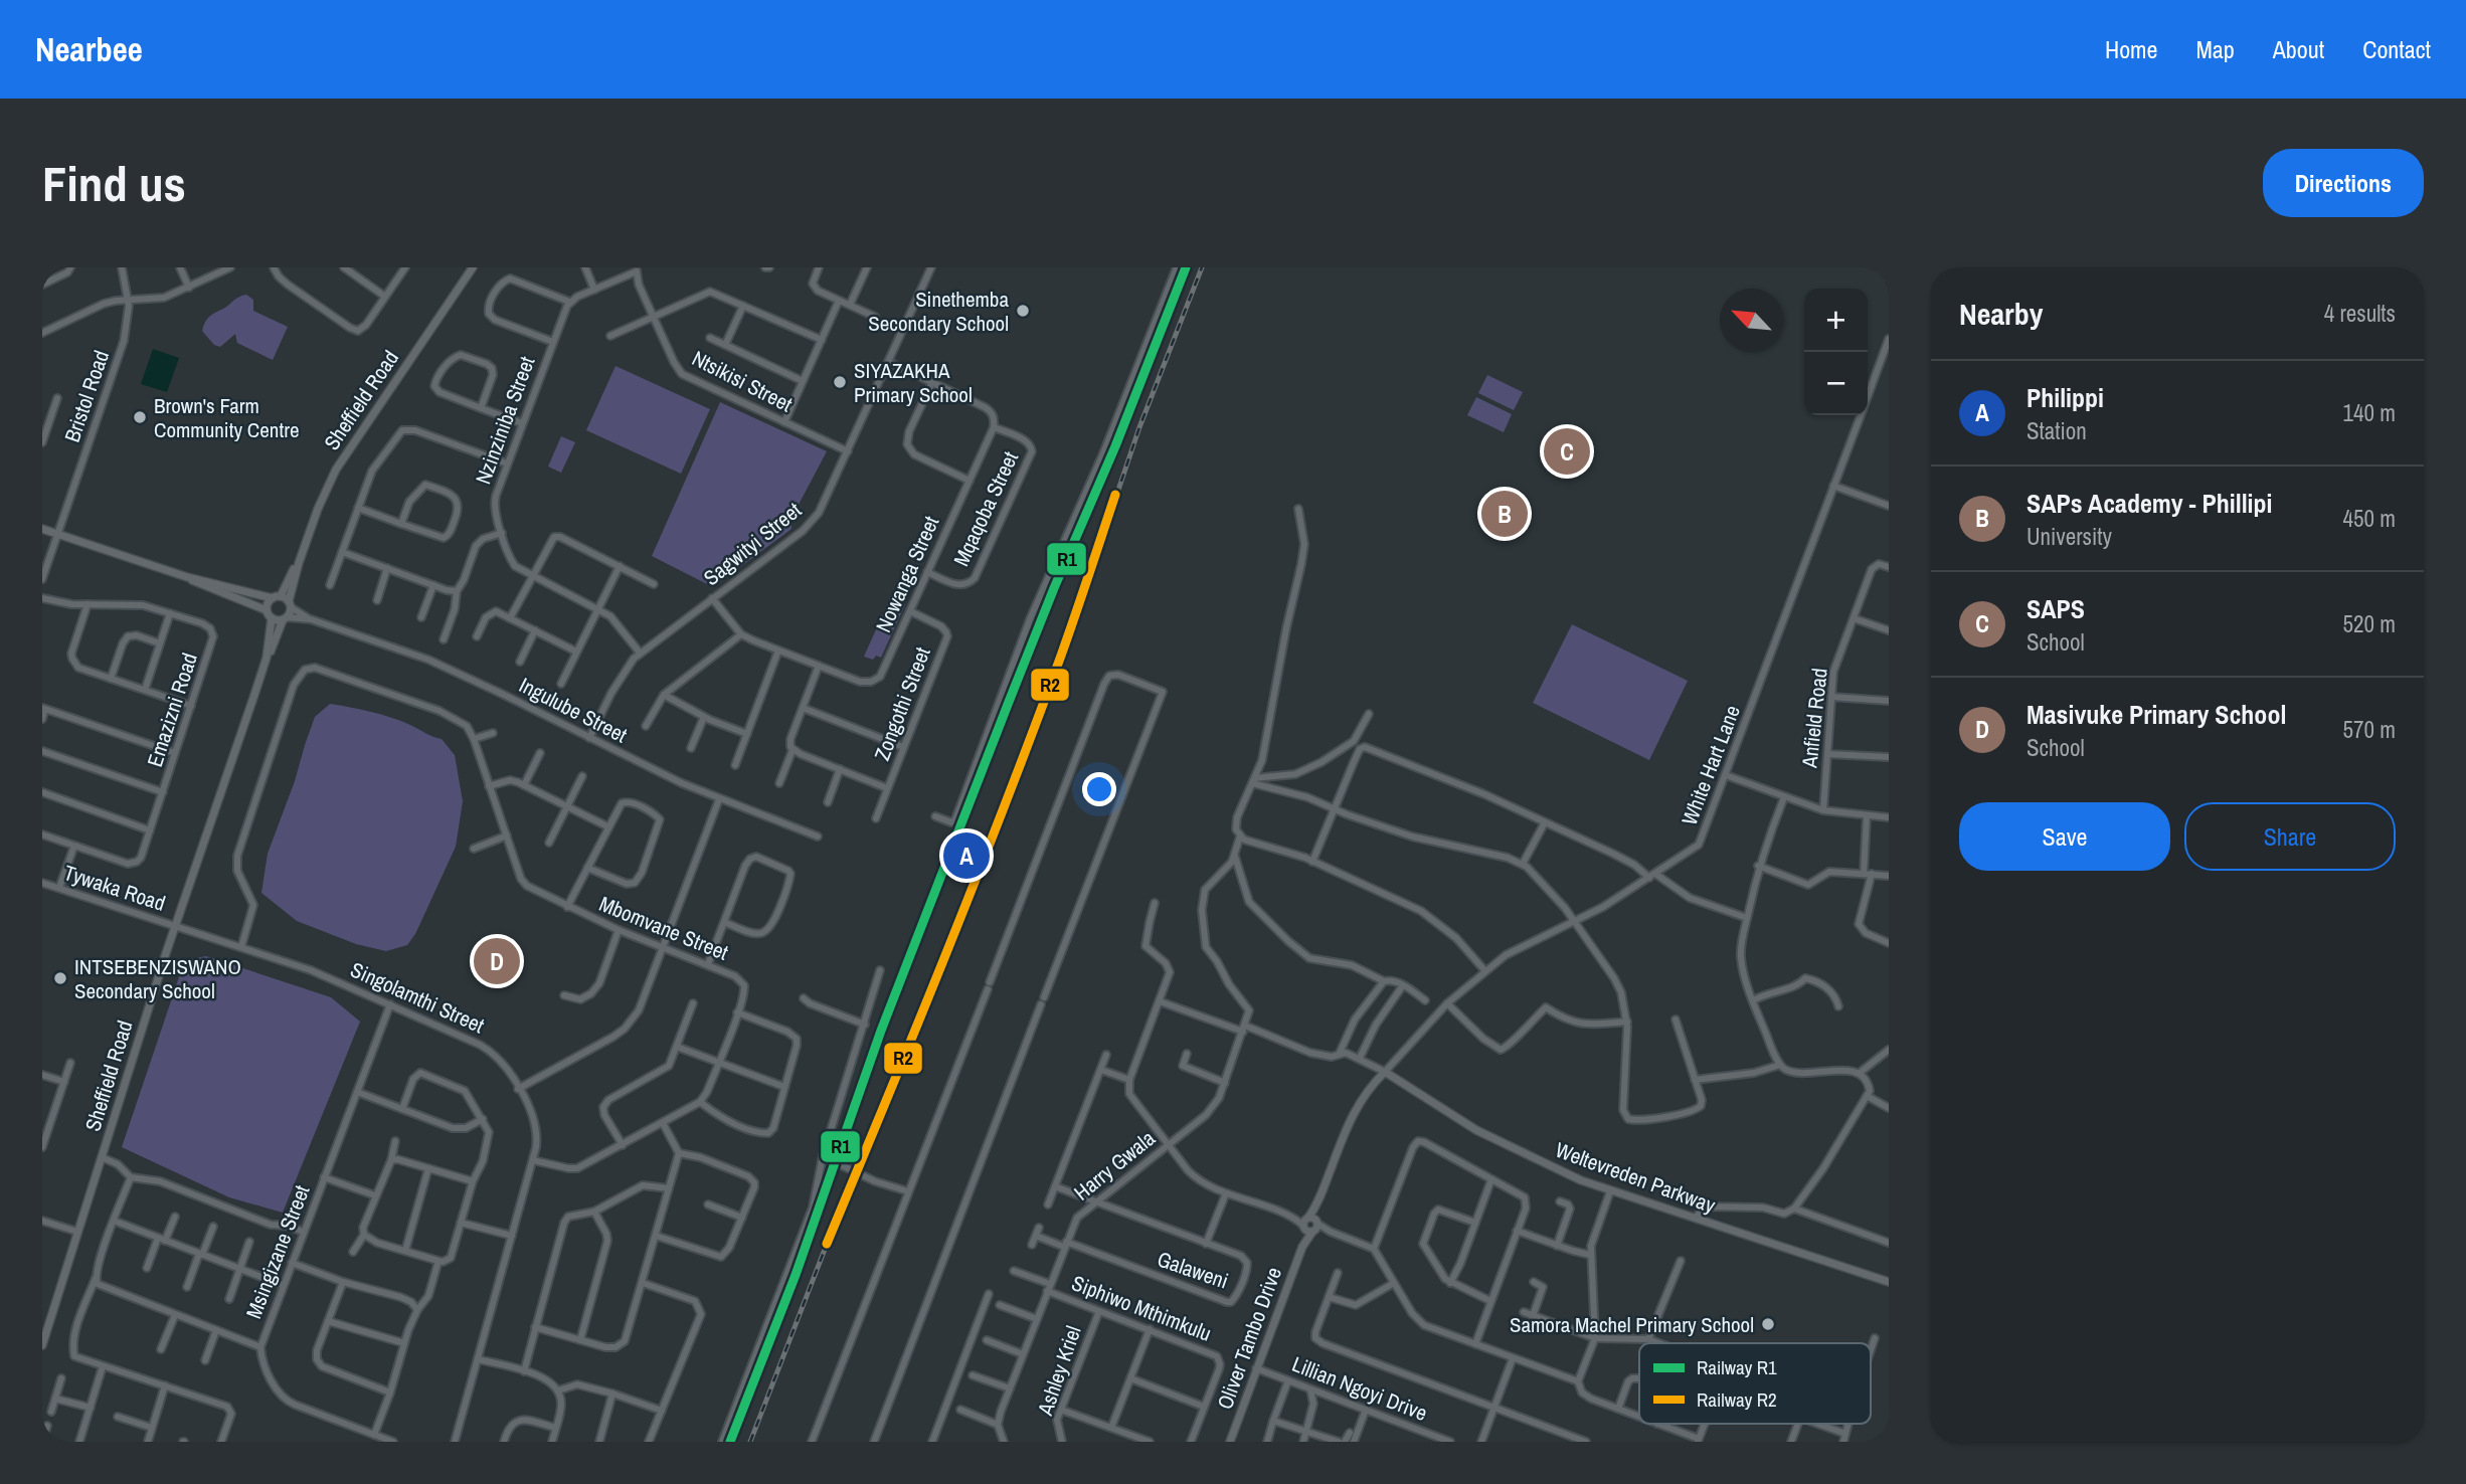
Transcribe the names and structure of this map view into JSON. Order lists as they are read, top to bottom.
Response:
{
  "streets": {
    "street": [
      "Ntsikisi Street",
      "Bristol Road",
      "Sheffield Road",
      "Nzinziniba Street",
      "Mqaqoba Street",
      "Sagwityi Street",
      "Nowanga Street",
      "Zongothi Street",
      "Emazizni Road",
      "Ingulube Street",
      "Anfield Road",
      "White Hart Lane",
      "Tywaka Road",
      "Mbomvane Street",
      "Singolamthi Street",
      "Harry Gwala",
      "Weltevreden Parkway",
      "Msingizane Street",
      "Galaweni",
      "Siphiwo Mthimkulu",
      "Oliver Tambo Drive",
      "Ashley Kriel",
      "Lillian Ngoyi Drive"
    ]
  },
  "crossings": [
    ["Ntsikisi Street", "Nzinziniba Street"],
    ["Ntsikisi Street", "Sagwityi Street"],
    ["Sheffield Road", "Ingulube Street"],
    ["Sheffield Road", "Tywaka Road"],
    ["Sheffield Road", "Singolamthi Street"],
    ["Nzinziniba Street", "Sagwityi Street"],
    ["Mqaqoba Street", "Nowanga Street"],
    ["Sagwityi Street", "Nowanga Street"],
    ["Sagwityi Street", "Ingulube Street"],
    ["Nowanga Street", "Zongothi Street"],
    ["White Hart Lane", "Weltevreden Parkway"],
    ["White Hart Lane", "Oliver Tambo Drive"],
    ["Tywaka Road", "Singolamthi Street"],
    ["Mbomvane Street", "Singolamthi Street"],
    ["Singolamthi Street", "Msingizane Street"],
    ["Harry Gwala", "Galaweni"],
    ["Harry Gwala", "Siphiwo Mthimkulu"],
    ["Weltevreden Parkway", "Oliver Tambo Drive"],
    ["Siphiwo Mthimkulu", "Ashley Kriel"],
    ["Oliver Tambo Drive", "Lillian Ngoyi Drive"]
  ],
  "places": [
    "Sinethemba Secondary School",
    "SIYAZAKHA Primary School",
    "Brown's Farm Community Centre",
    "INTSEBENZISWANO Secondary School",
    "Samora Machel Primary School"
  ],
  "lines": ["rail line R1", "rail line R2"],
  "legend": ["Railway R1", "Railway R2"],
  "north": "top left",
  "page": {
    "header": "Nearbee",
    "nav": [
      "Home",
      "Map",
      "About",
      "Contact"
    ],
    "buttons": [
      "Directions",
      ["Save", "Share"]
    ],
    "title": "Find us",
    "heading": ["Nearby", "4 results"],
    "map_buttons": ["+", "−"],
    "list": [
      {
        "mark": "A",
        "name": "Philippi",
        "note": "Station",
        "value": "140 m"
      },
      {
        "mark": "B",
        "name": "SAPs Academy - Phillipi",
        "note": "University",
        "value": "450 m"
      },
      {
        "mark": "C",
        "name": "SAPS",
        "note": "School",
        "value": "520 m"
      },
      {
        "mark": "D",
        "name": "Masivuke Primary School",
        "note": "School",
        "value": "570 m"
      }
    ],
    "pins": [
      "C",
      "B",
      "A",
      "D"
    ]
  }
}
